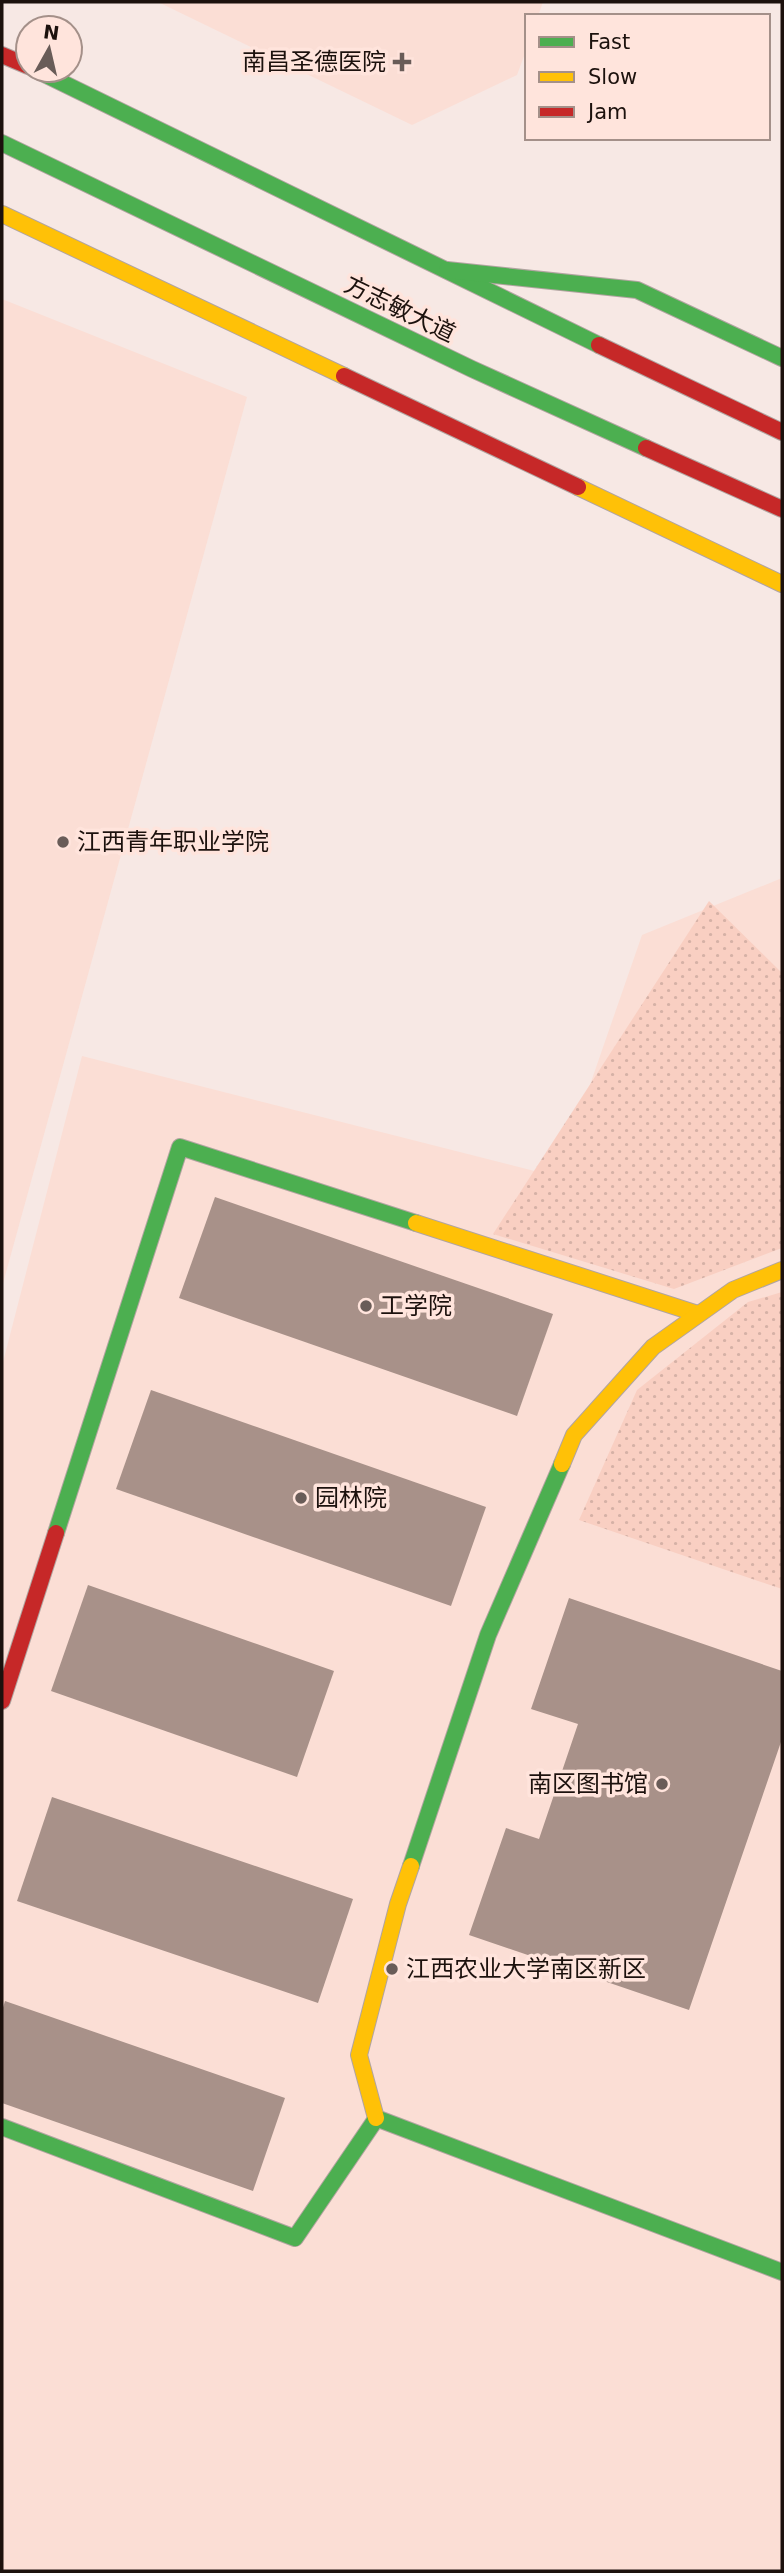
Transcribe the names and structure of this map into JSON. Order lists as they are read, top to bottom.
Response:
{
  "streets": {
    "street": ["方志敏大道"]
  },
  "places": {
    "health": ["南昌圣德医院"],
    "other": [
      "江西青年职业学院",
      "工学院",
      "园林院",
      "南区图书馆",
      "江西农业大学南区新区"
    ]
  },
  "legend": ["Fast", "Slow", "Jam"],
  "north": "top"
}
